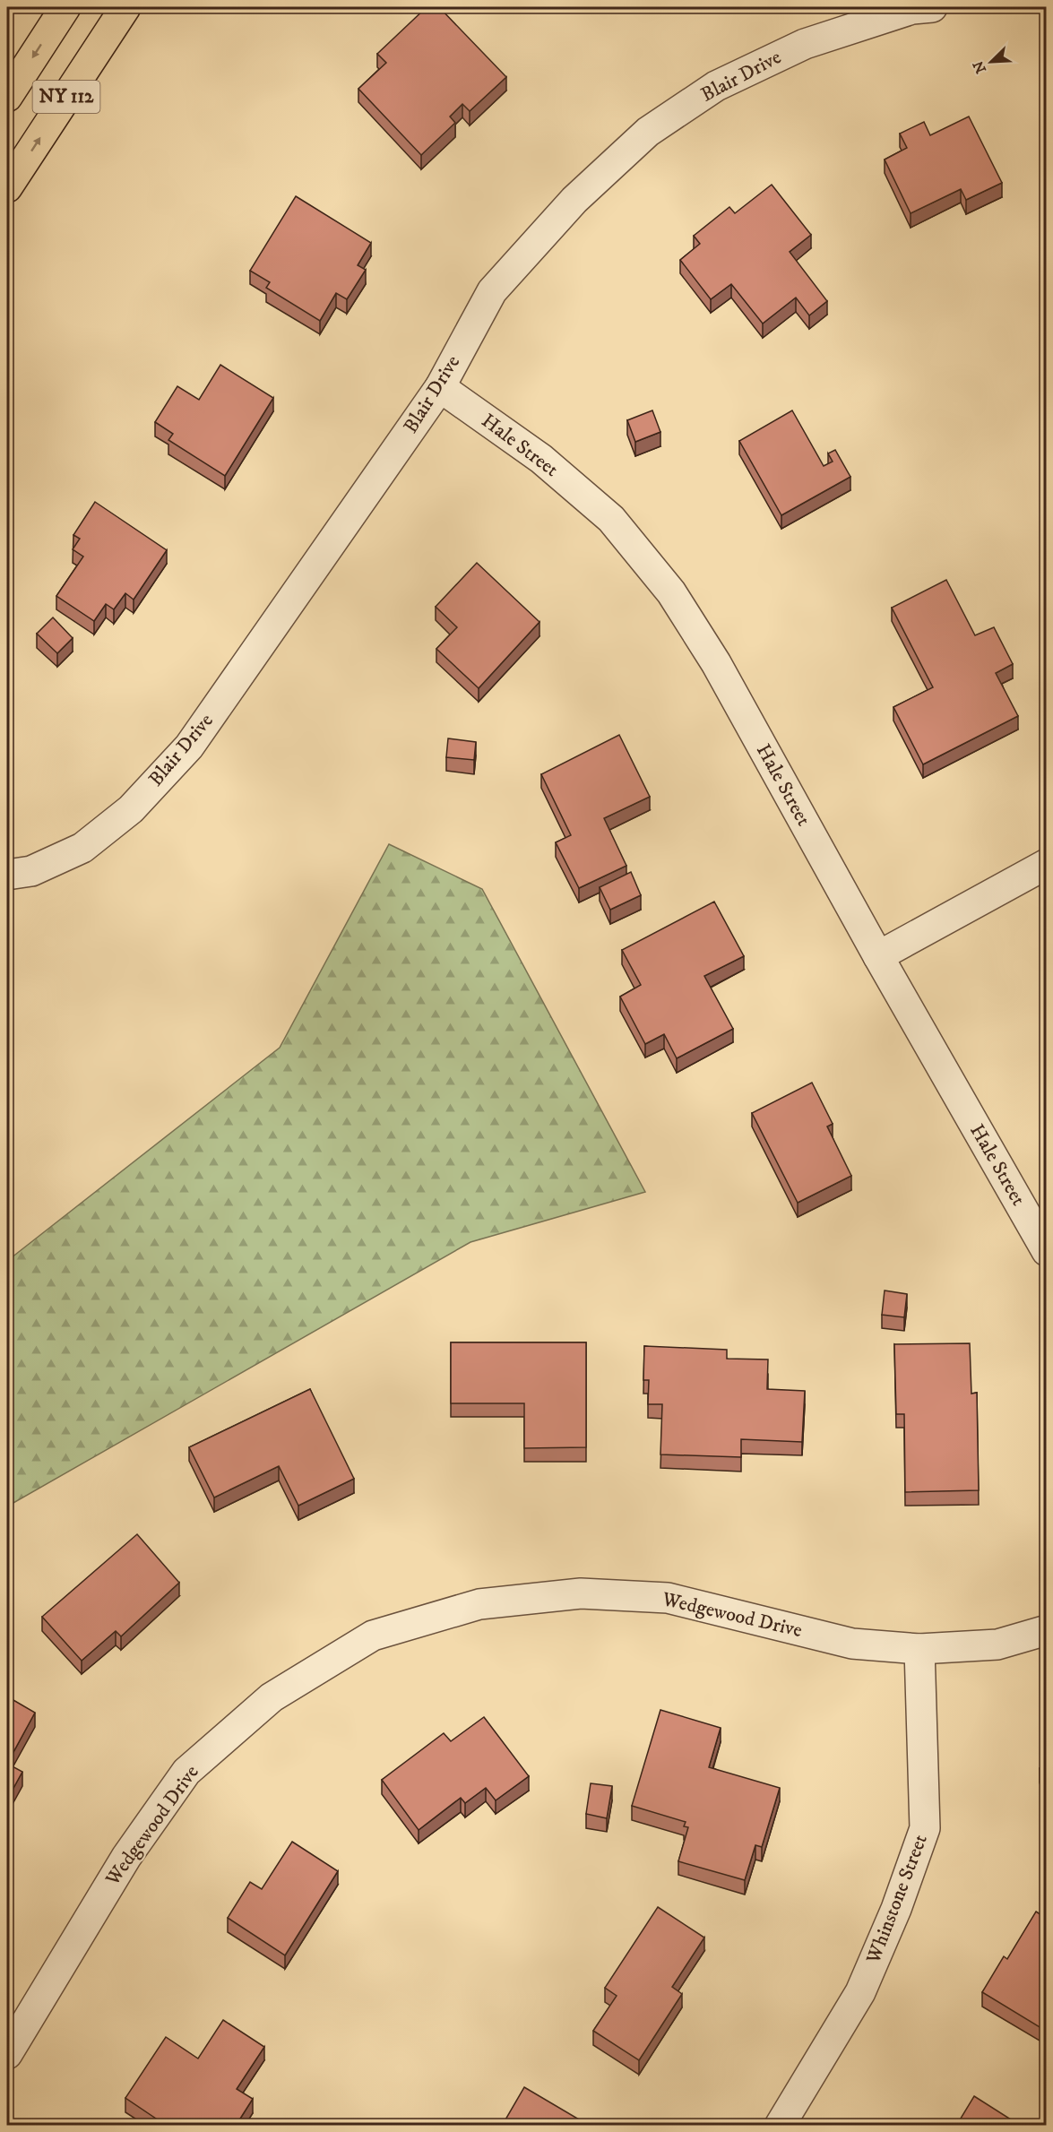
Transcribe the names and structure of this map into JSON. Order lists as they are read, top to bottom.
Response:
{
  "streets": {
    "main road": ["NY 112"],
    "street": [
      "Blair Drive",
      "Hale Street",
      "Wedgewood Drive",
      "Whinstone Street"
    ]
  },
  "crossings": [
    ["Blair Drive", "Hale Street"],
    ["Wedgewood Drive", "Whinstone Street"]
  ],
  "north": "bottom left"
}
